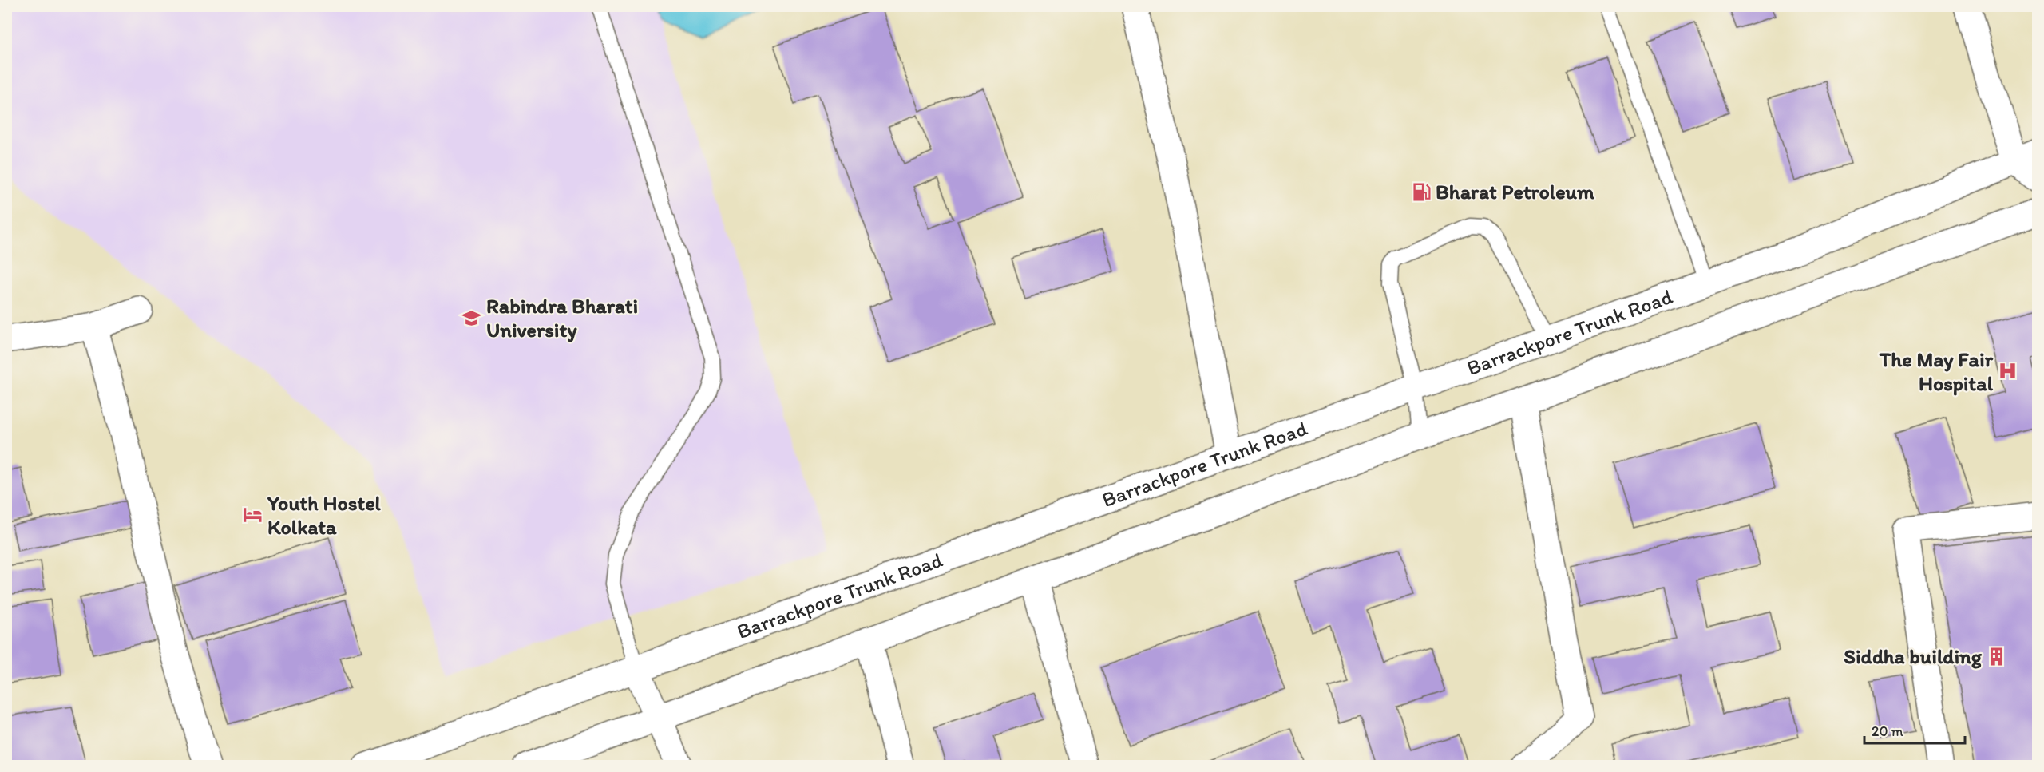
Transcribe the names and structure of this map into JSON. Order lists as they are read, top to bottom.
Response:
{
  "streets": {
    "main road": ["Barrackpore Trunk Road"]
  },
  "places": {
    "fuel station": ["Bharat Petroleum"],
    "school or university": ["Rabindra Bharati University"],
    "hospital": ["The May Fair Hospital"],
    "hotel": ["Youth Hostel Kolkata"],
    "building": ["Siddha building"]
  },
  "scale_bar": "20 m"
}
